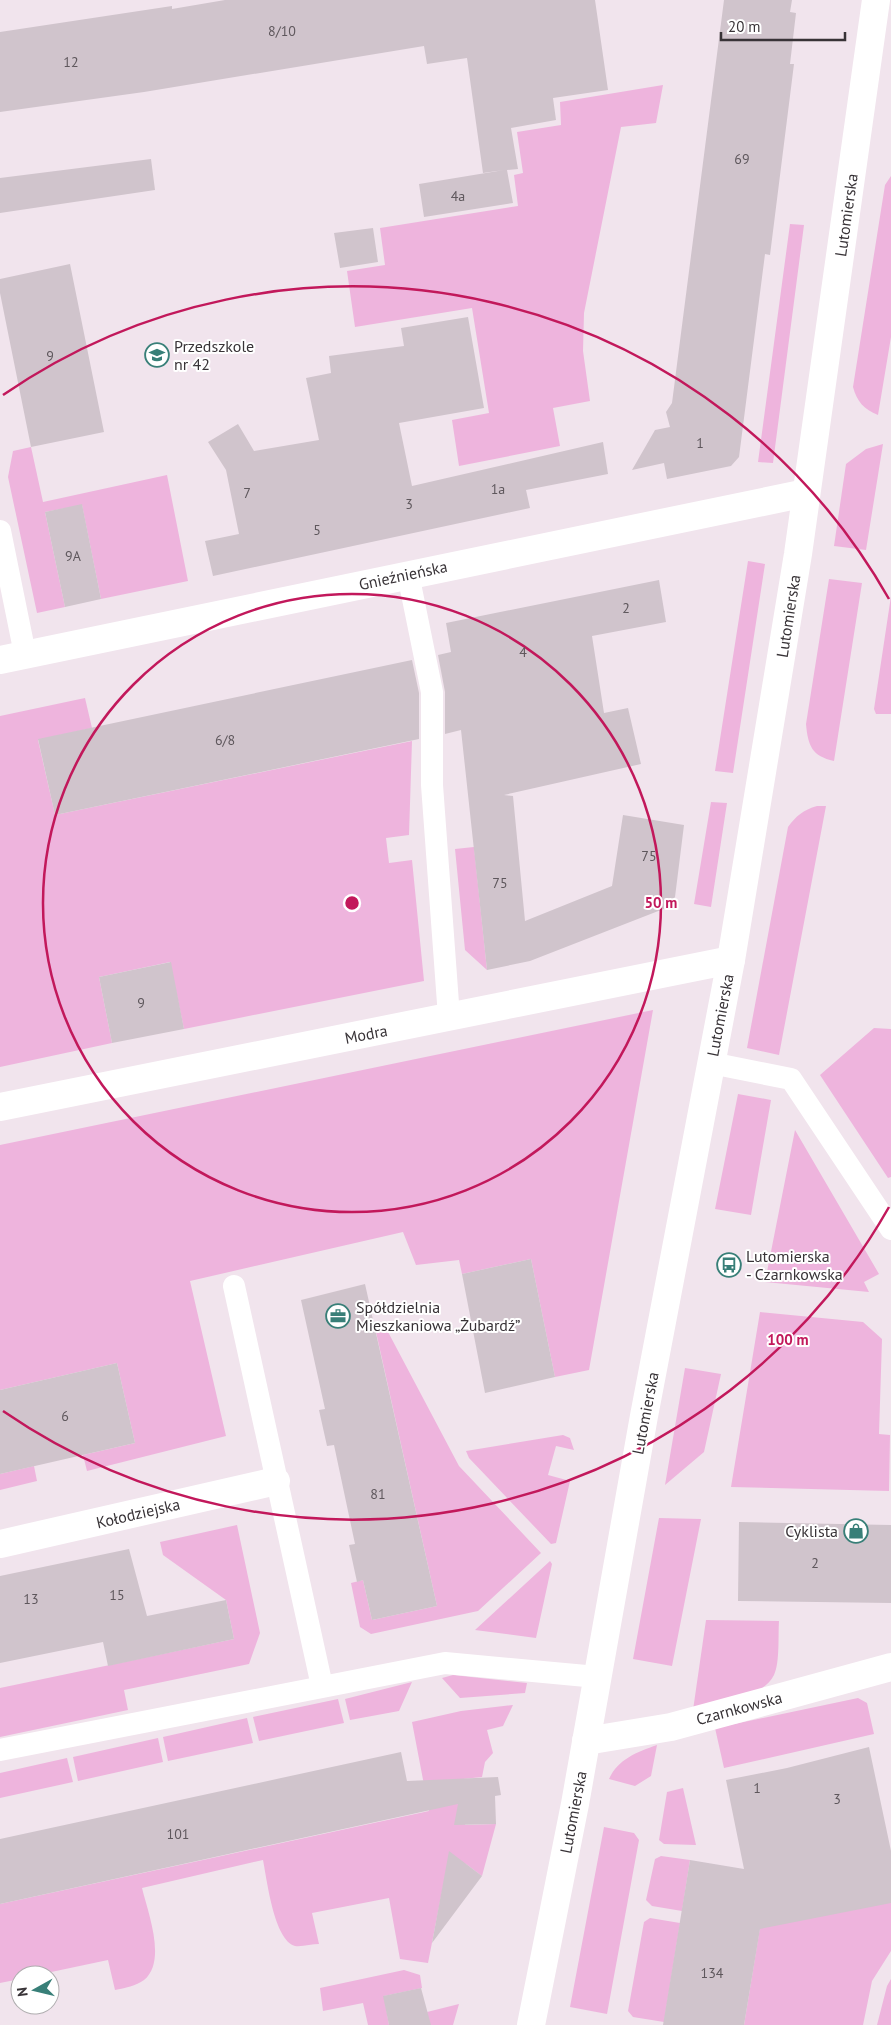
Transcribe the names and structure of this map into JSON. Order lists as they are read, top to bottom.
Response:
{
  "streets": {
    "street": [
      "Lutomierska",
      "Gnieźnieńska",
      "Modra",
      "Kołodziejska",
      "Czarnkowska"
    ]
  },
  "crossings": [
    ["Lutomierska", "Gnieźnieńska"],
    ["Lutomierska", "Modra"],
    ["Lutomierska", "Czarnkowska"]
  ],
  "places": {
    "school or university": ["Przedszkole nr 42"],
    "bus stop": ["Lutomierska - Czarnkowska"],
    "office": ["Spółdzielnia Mieszkaniowa „Żubardź”"],
    "shop": ["Cyklista"]
  },
  "house_numbers": [
    "8/10",
    "12",
    "69",
    "4a",
    "9",
    "1",
    "1a",
    "7",
    "3",
    "5",
    "9A",
    "2",
    "4",
    "6/8",
    "75",
    "75",
    "9",
    "6",
    "81",
    "2",
    "15",
    "13",
    "1",
    "3",
    "101",
    "134"
  ],
  "scale_bar": "20 m",
  "north": "left",
  "rings": ["50 m", "100 m"]
}
